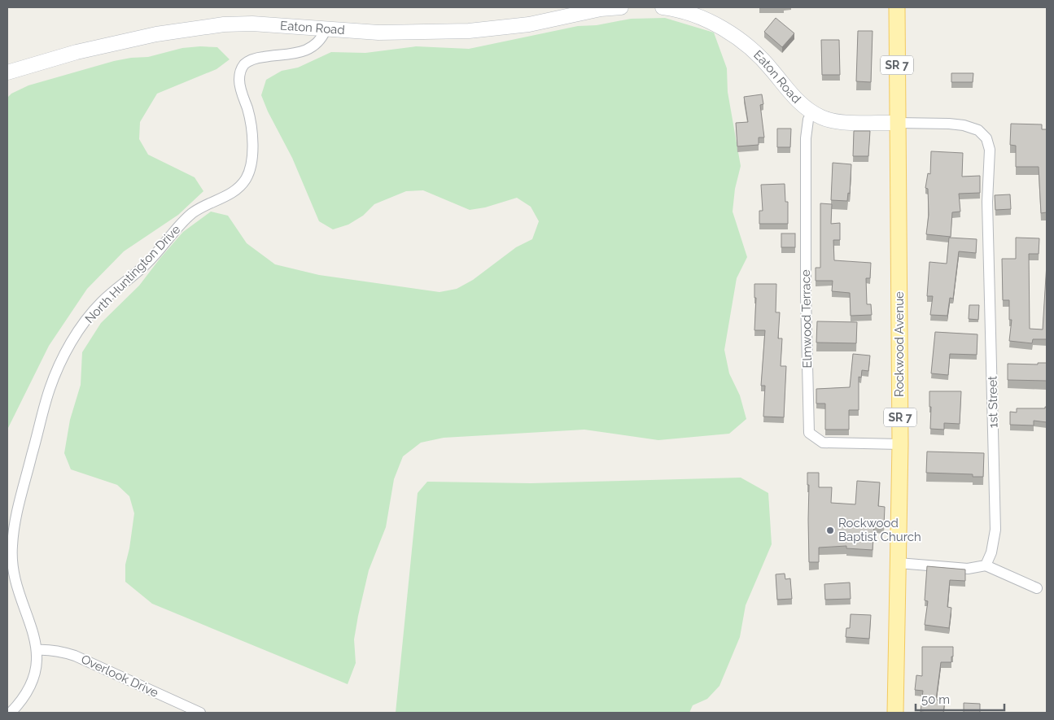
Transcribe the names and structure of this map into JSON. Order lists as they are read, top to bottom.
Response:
{
  "streets": {
    "main road": ["SR 7", "Rockwood Avenue"],
    "street": [
      "Eaton Road",
      "North Huntington Drive",
      "Elmwood Terrace",
      "1st Street",
      "Overlook Drive"
    ]
  },
  "crossings": [
    ["Eaton Road", "SR 7"],
    ["Eaton Road", "North Huntington Drive"],
    ["Eaton Road", "Elmwood Terrace"],
    ["Eaton Road", "Rockwood Avenue"],
    ["Eaton Road", "1st Street"],
    ["SR 7", "Rockwood Avenue"],
    ["SR 7", "1st Street"],
    ["North Huntington Drive", "Overlook Drive"],
    ["Elmwood Terrace", "Rockwood Avenue"],
    ["Rockwood Avenue", "1st Street"]
  ],
  "places": ["Rockwood Baptist Church"],
  "scale_bar": "50 m"
}
